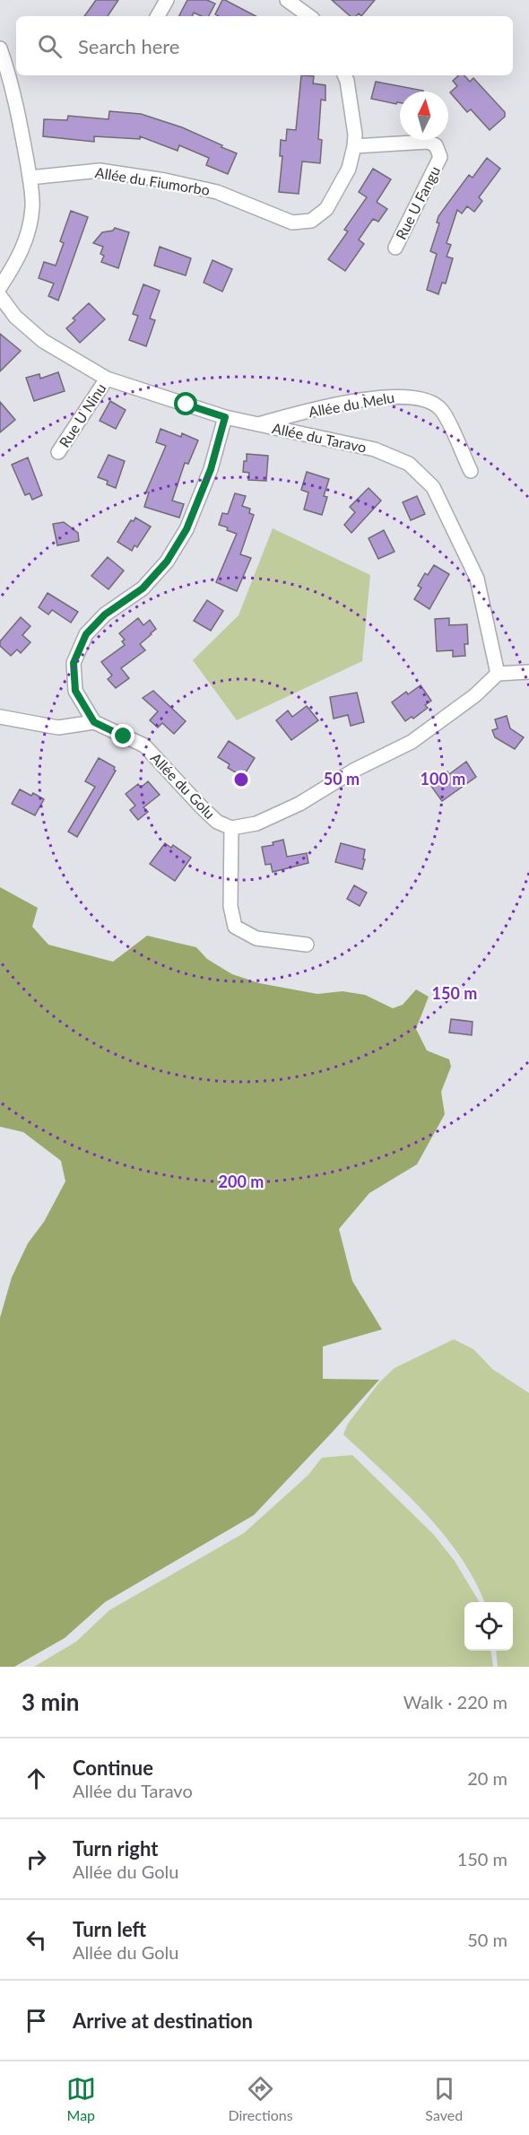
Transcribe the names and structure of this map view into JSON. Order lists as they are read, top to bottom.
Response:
{
  "streets": {
    "street": [
      "Allée du Fiumorbo",
      "Rue U Fangu",
      "Allée du Melu",
      "Rue U Ninu",
      "Allée du Taravo",
      "Allée du Golu"
    ]
  },
  "crossings": [
    ["Allée du Fiumorbo", "Rue U Fangu"],
    ["Allée du Melu", "Allée du Taravo"],
    ["Rue U Ninu", "Allée du Taravo"],
    ["Allée du Taravo", "Allée du Golu"]
  ],
  "north": "top",
  "page": {
    "search": "Search here",
    "heading": ["3 min", "Walk · 220 m"],
    "list": [
      ["Continue", "Allée du Taravo", "20 m"],
      ["Turn right", "Allée du Golu", "150 m"],
      ["Turn left", "Allée du Golu", "50 m"],
      "Arrive at destination"
    ],
    "nav": ["Map", "Directions", "Saved"]
  },
  "rings": [
    "50 m",
    "100 m",
    "150 m",
    "200 m"
  ]
}
